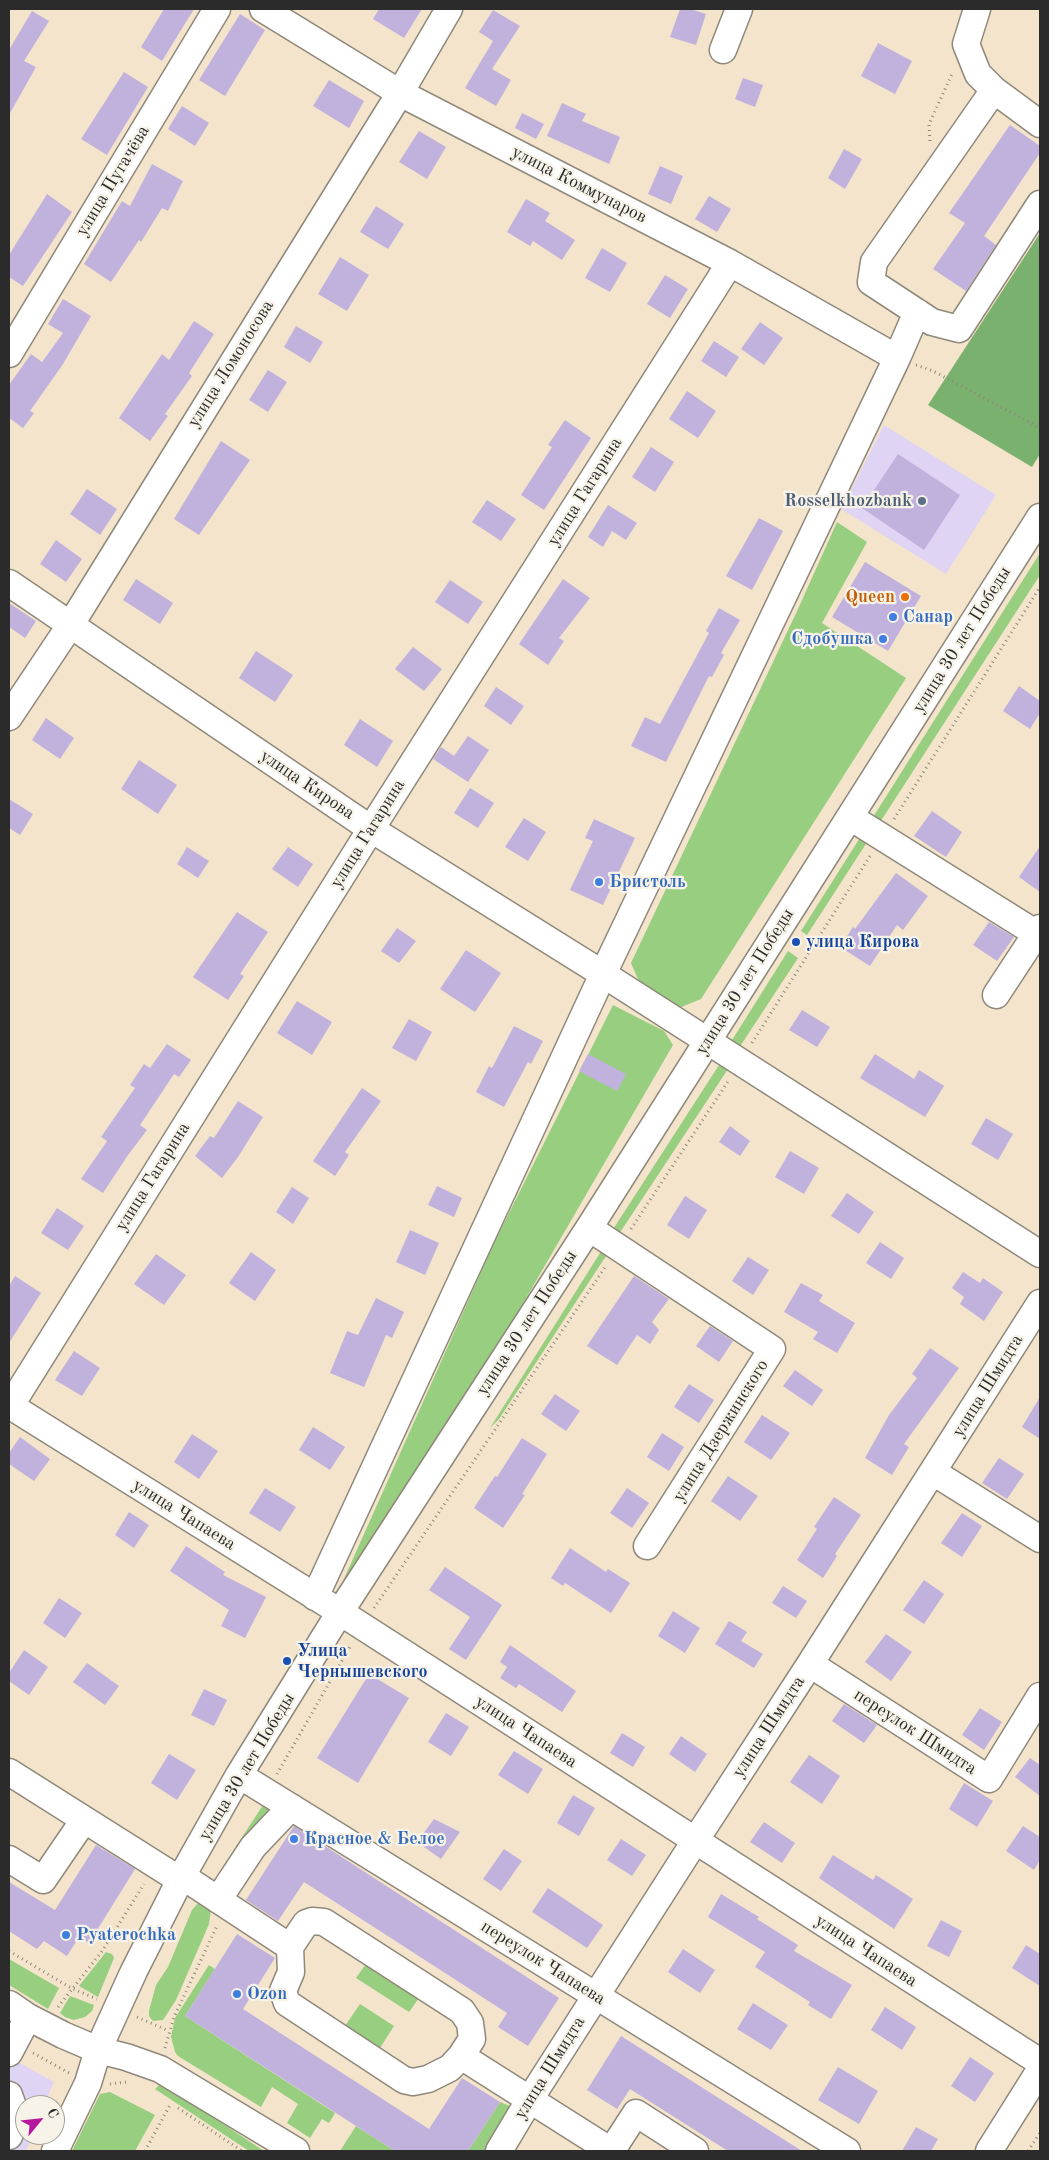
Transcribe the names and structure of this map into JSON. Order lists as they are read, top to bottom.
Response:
{
  "streets": {
    "street": [
      "улица Пугачёва",
      "улица Коммунаров",
      "улица Ломоносова",
      "улица Гагарина",
      "улица 30 лет Победы",
      "улица Кирова",
      "улица Шмидта",
      "улица Дзержинского",
      "улица Чапаева",
      "переулок Шмидта",
      "переулок Чапаева"
    ]
  },
  "crossings": [
    ["улица Коммунаров", "улица Ломоносова"],
    ["улица Коммунаров", "улица Гагарина"],
    ["улица Ломоносова", "улица Кирова"],
    ["улица Гагарина", "улица Кирова"],
    ["улица Гагарина", "улица Чапаева"],
    ["улица 30 лет Победы", "улица Кирова"],
    ["улица 30 лет Победы", "улица Дзержинского"],
    ["улица 30 лет Победы", "улица Чапаева"],
    ["улица 30 лет Победы", "переулок Чапаева"],
    ["улица Шмидта", "улица Чапаева"],
    ["улица Шмидта", "переулок Шмидта"],
    ["улица Шмидта", "переулок Чапаева"]
  ],
  "places": [
    "Rosselkhozbank",
    "Queen",
    "Санар",
    "Сдобушка",
    "Бристоль",
    "улица Кирова",
    "Улица Чернышевского",
    "Красное & Белое",
    "Pyaterochka",
    "Ozon"
  ],
  "north": "top right"
}
